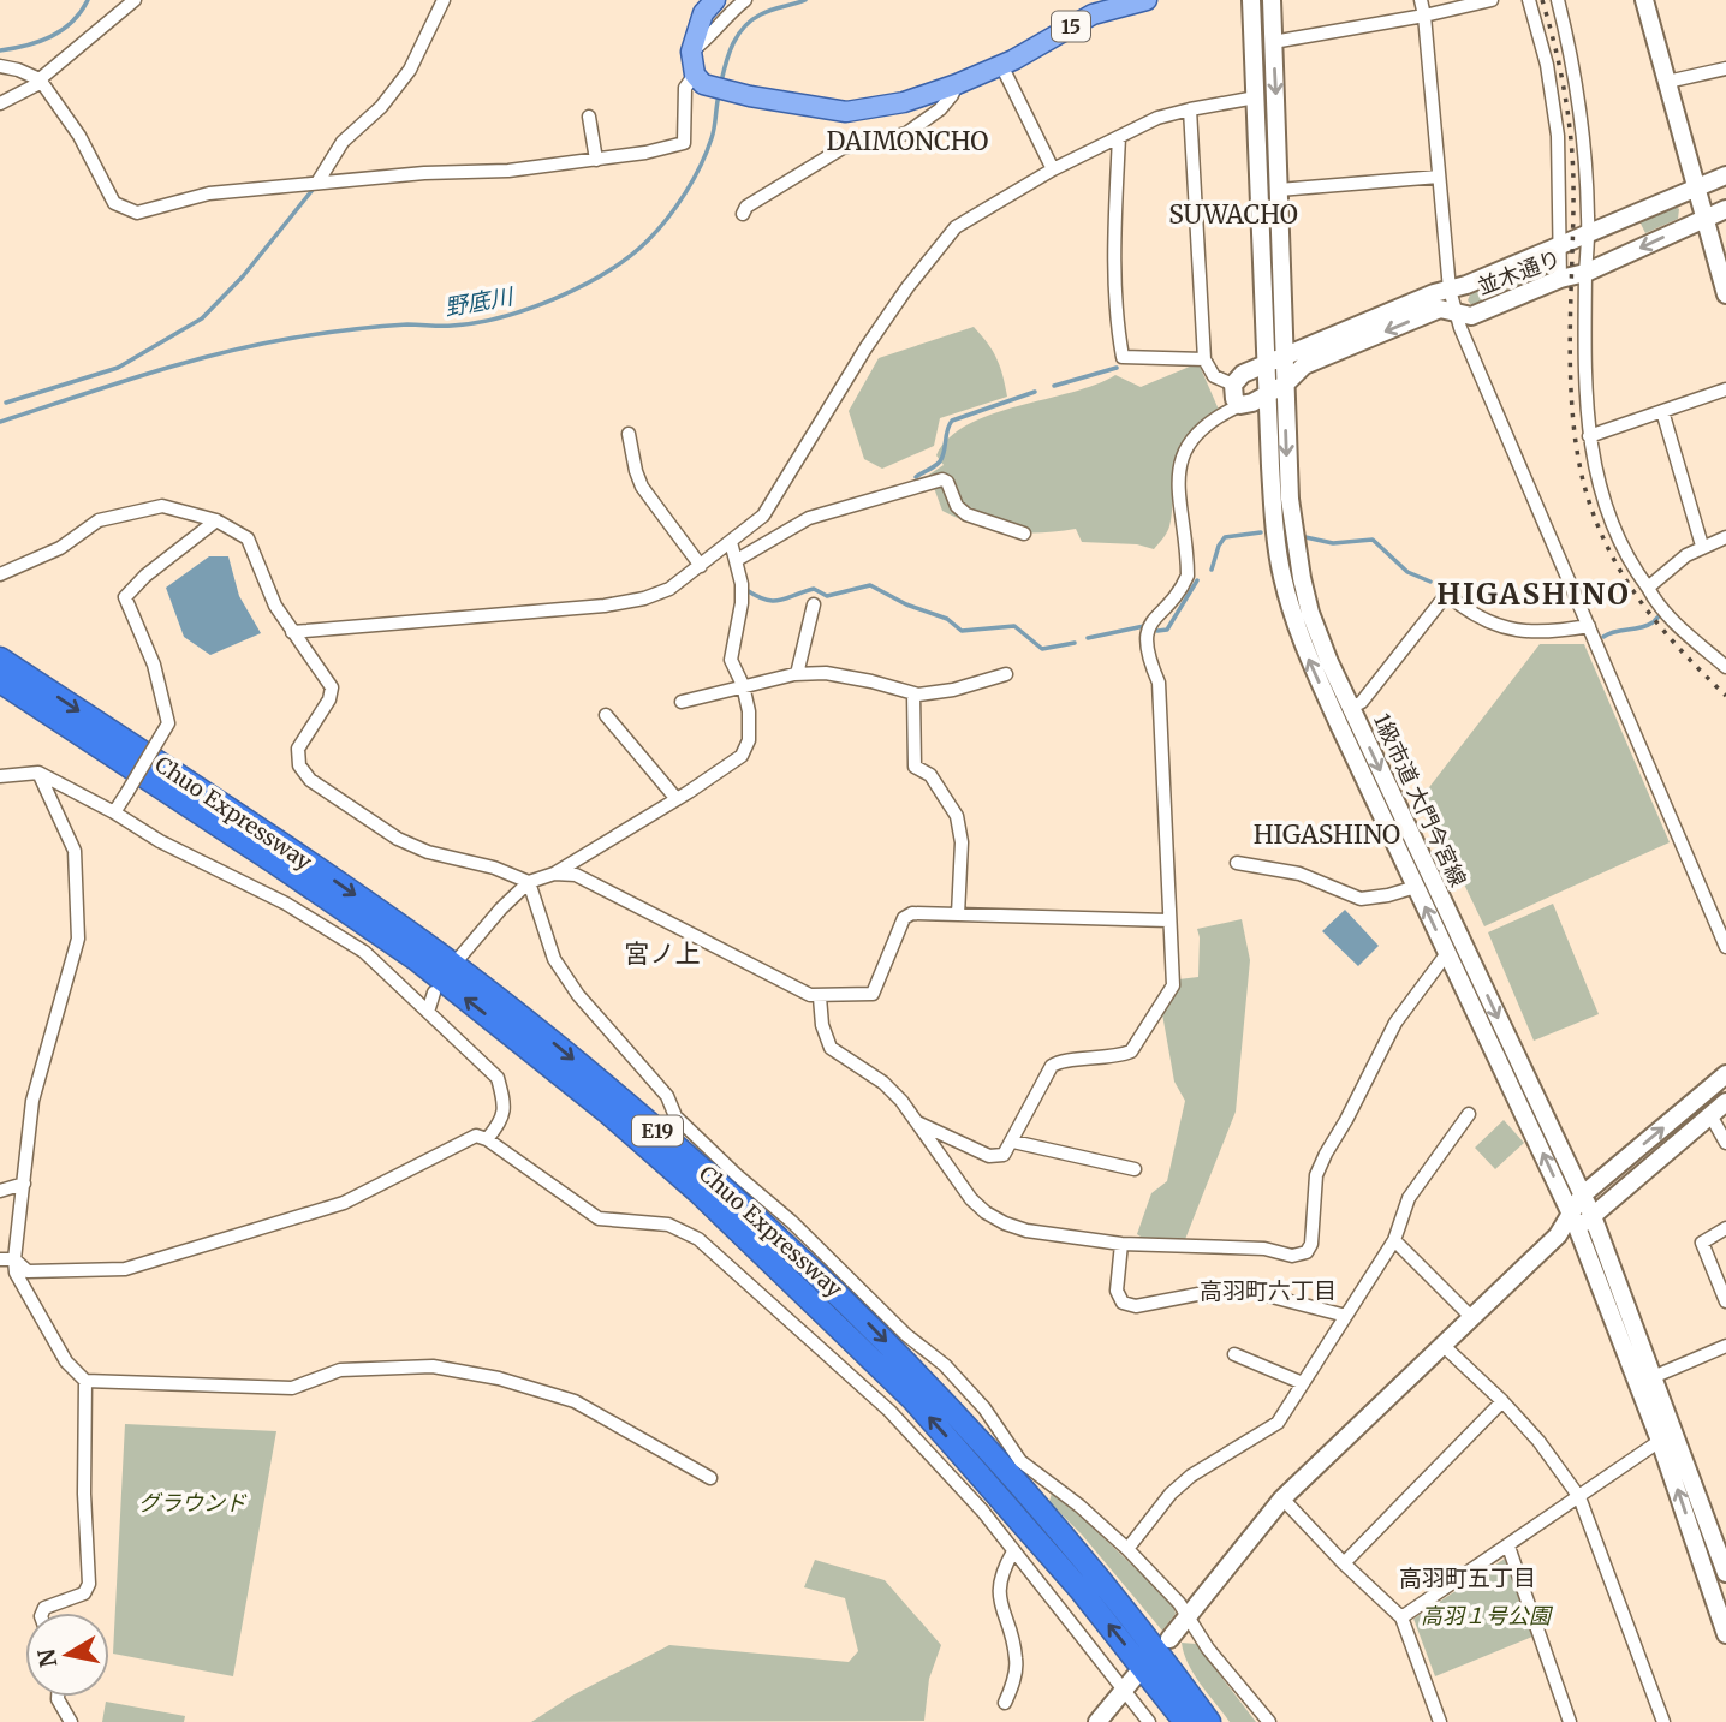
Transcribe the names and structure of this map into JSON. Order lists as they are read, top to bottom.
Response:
{
  "streets": {
    "highway": ["Chuo Expressway", "E19"],
    "main road": ["15"],
    "street": ["並木通り", "1級市道 大門今宮線"]
  },
  "crossings": [
    ["並木通り", "1級市道 大門今宮線"]
  ],
  "districts": [
    "DAIMONCHO",
    "SUWACHO",
    "HIGASHINO",
    "HIGASHINO",
    "宮ノ上",
    "高羽町六丁目",
    "高羽町五丁目"
  ],
  "water": ["野底川"],
  "parks": ["グラウンド", "高羽１号公園"],
  "north": "left"
}
